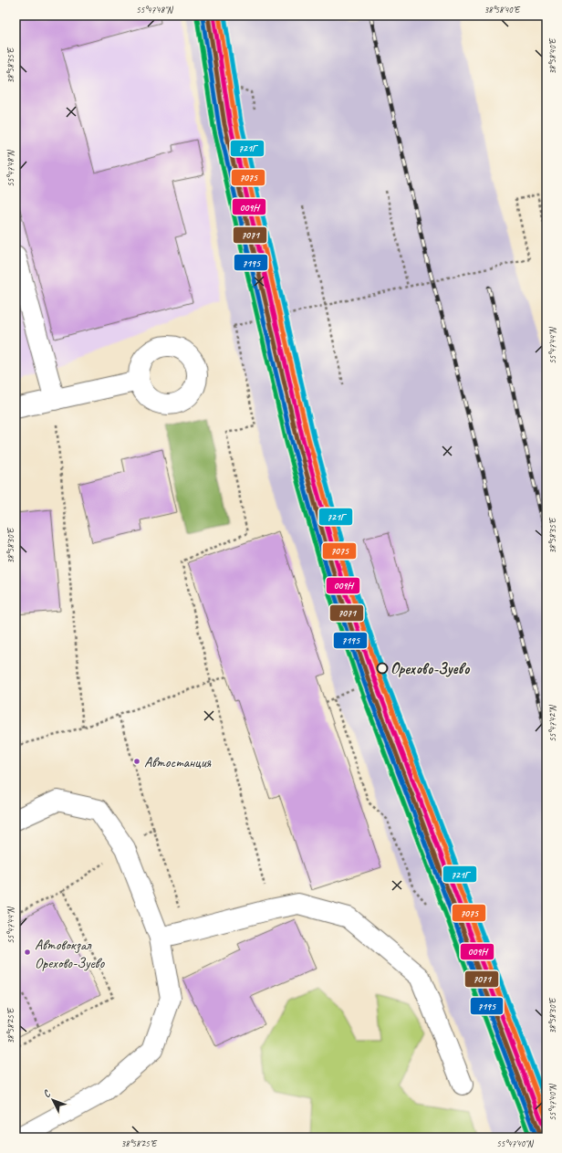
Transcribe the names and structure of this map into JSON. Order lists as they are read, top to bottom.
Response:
{
  "places": ["Орехово-Зуево", "Автостанция", "Автовокзал Орехово-Зуево"],
  "lines": [
    "transit line 009Н",
    "transit line 7075",
    "transit line 721Г",
    "transit line 7071",
    "transit line 7195"
  ],
  "north": "top left",
  "coordinates": [
    "55°47'48\"N",
    "38°58'40\"E",
    "38°58'35\"E",
    "55°47'44\"N",
    "38°58'30\"E",
    "55°47'42\"N",
    "38°58'25\"E",
    "55°47'40\"N"
  ]
}
